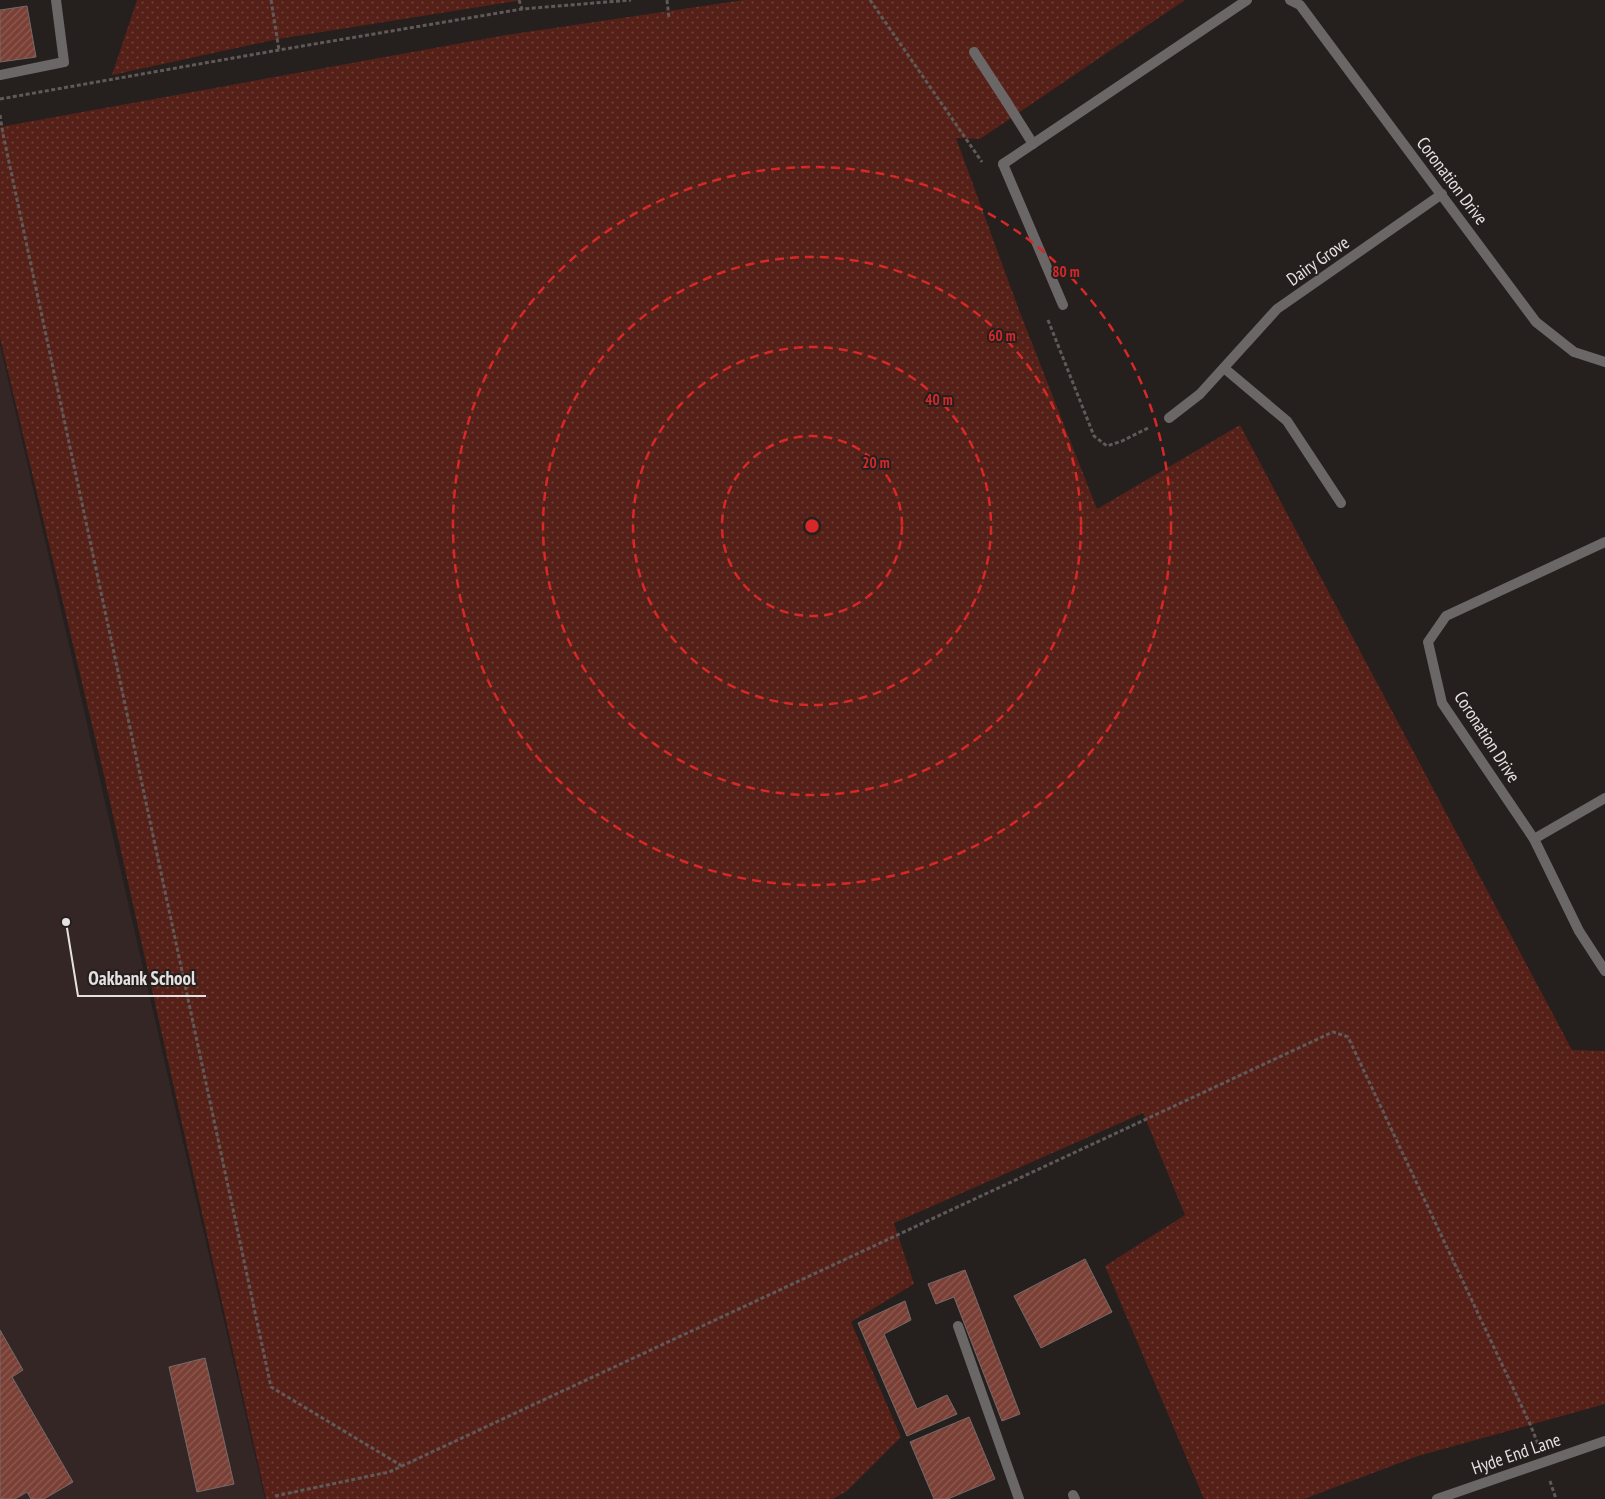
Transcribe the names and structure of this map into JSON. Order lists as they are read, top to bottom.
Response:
{
  "streets": {
    "street": ["Coronation Drive", "Dairy Grove", "Hyde End Lane"]
  },
  "crossings": [
    ["Coronation Drive", "Dairy Grove"]
  ],
  "places": ["Oakbank School"],
  "rings": [
    "80 m",
    "60 m",
    "40 m",
    "20 m"
  ]
}
